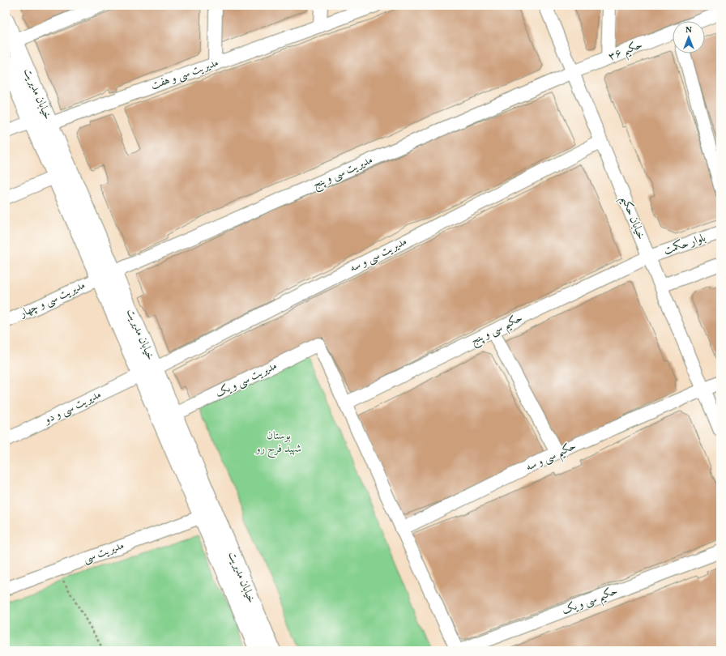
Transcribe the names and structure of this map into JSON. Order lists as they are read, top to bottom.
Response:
{
  "streets": {
    "main road": ["خیابان مدیریت"],
    "street": [
      "حکیم ۳۶",
      "مدیریت سی و هفت",
      "مدیریت سی و پنج",
      "خیابان حکیم",
      "بلوار حکمت",
      "مدیریت سی و سه",
      "مدیریت سی و چهار",
      "حکیم سی و پنج",
      "مدیریت سی و یک",
      "مدیریت سی و دو",
      "حکیم سی و سه",
      "مدیریت سی",
      "حکیم سی و یک"
    ]
  },
  "crossings": [
    ["حکیم ۳۶", "مدیریت سی و پنج"],
    ["حکیم ۳۶", "خیابان حکیم"],
    ["مدیریت سی و هفت", "خیابان مدیریت"],
    ["خیابان مدیریت", "مدیریت سی و پنج"],
    ["خیابان مدیریت", "مدیریت سی و سه"],
    ["خیابان مدیریت", "مدیریت سی و چهار"],
    ["خیابان مدیریت", "مدیریت سی و یک"],
    ["خیابان مدیریت", "مدیریت سی و دو"],
    ["خیابان مدیریت", "مدیریت سی"],
    ["مدیریت سی و پنج", "خیابان حکیم"],
    ["مدیریت سی و پنج", "مدیریت سی و چهار"],
    ["خیابان حکیم", "بلوار حکمت"],
    ["خیابان حکیم", "مدیریت سی و سه"],
    ["خیابان حکیم", "حکیم سی و پنج"],
    ["خیابان حکیم", "حکیم سی و سه"],
    ["بلوار حکمت", "حکیم سی و پنج"],
    ["مدیریت سی و سه", "مدیریت سی و دو"],
    ["حکیم سی و پنج", "مدیریت سی و یک"]
  ],
  "parks": ["بوستان شهید فرح رو"],
  "north": "top"
}
